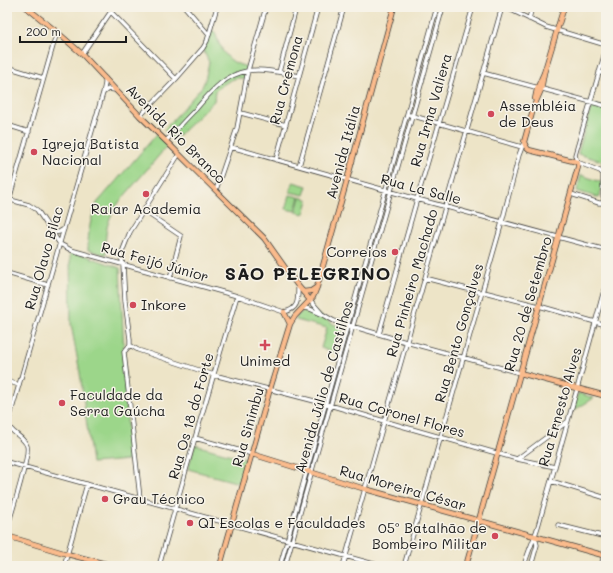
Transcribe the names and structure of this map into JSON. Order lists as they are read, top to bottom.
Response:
{
  "streets": {
    "main road": [
      "Avenida Rio Branco",
      "Avenida Itália",
      "Rua 20 de Setembro",
      "Rua Bento Gonçalves",
      "Rua Sinimbu",
      "Rua Moreira César"
    ],
    "street": [
      "Rua Cremona",
      "Rua Irma Valiera",
      "Rua La Salle",
      "Rua Olavo Bilac",
      "Rua Feijó Júnior",
      "Rua Pinheiro Machado",
      "Avenida Júlio de Castilhos",
      "Rua Ernesto Alves",
      "Rua Coronel Flores",
      "Rua Os 18 do Forte"
    ]
  },
  "crossings": [
    ["Rua Cremona", "Rua La Salle"],
    ["Rua Irma Valiera", "Rua La Salle"],
    ["Avenida Rio Branco", "Avenida Itália"],
    ["Avenida Rio Branco", "Rua Olavo Bilac"],
    ["Avenida Rio Branco", "Rua Sinimbu"],
    ["Avenida Itália", "Rua La Salle"],
    ["Avenida Itália", "Rua Sinimbu"],
    ["Rua La Salle", "Rua Pinheiro Machado"],
    ["Rua La Salle", "Rua 20 de Setembro"],
    ["Rua La Salle", "Rua Bento Gonçalves"],
    ["Rua La Salle", "Avenida Júlio de Castilhos"],
    ["Rua Olavo Bilac", "Rua Feijó Júnior"],
    ["Rua Feijó Júnior", "Rua Os 18 do Forte"],
    ["Rua Pinheiro Machado", "Rua Coronel Flores"],
    ["Rua Pinheiro Machado", "Rua Moreira César"],
    ["Rua 20 de Setembro", "Rua Coronel Flores"],
    ["Rua 20 de Setembro", "Rua Moreira César"],
    ["Rua Bento Gonçalves", "Rua Coronel Flores"],
    ["Rua Bento Gonçalves", "Rua Moreira César"],
    ["Avenida Júlio de Castilhos", "Rua Coronel Flores"],
    ["Avenida Júlio de Castilhos", "Rua Moreira César"],
    ["Rua Ernesto Alves", "Rua Coronel Flores"],
    ["Rua Ernesto Alves", "Rua Moreira César"],
    ["Rua Coronel Flores", "Rua Os 18 do Forte"],
    ["Rua Coronel Flores", "Rua Sinimbu"],
    ["Rua Os 18 do Forte", "Rua Moreira César"],
    ["Rua Sinimbu", "Rua Moreira César"]
  ],
  "districts": ["SÃO PELEGRINO"],
  "places": {
    "other": [
      "Assembléia de Deus",
      "Igreja Batista Nacional",
      "Raiar Academia",
      "Correios",
      "Inkore",
      "Faculdade da Serra Gaúcha",
      "Grau Técnico",
      "QI Escolas e Faculdades",
      "05º Batalhão de Bombeiro Militar"
    ],
    "health": ["Unimed"]
  },
  "scale_bar": "200 m"
}
